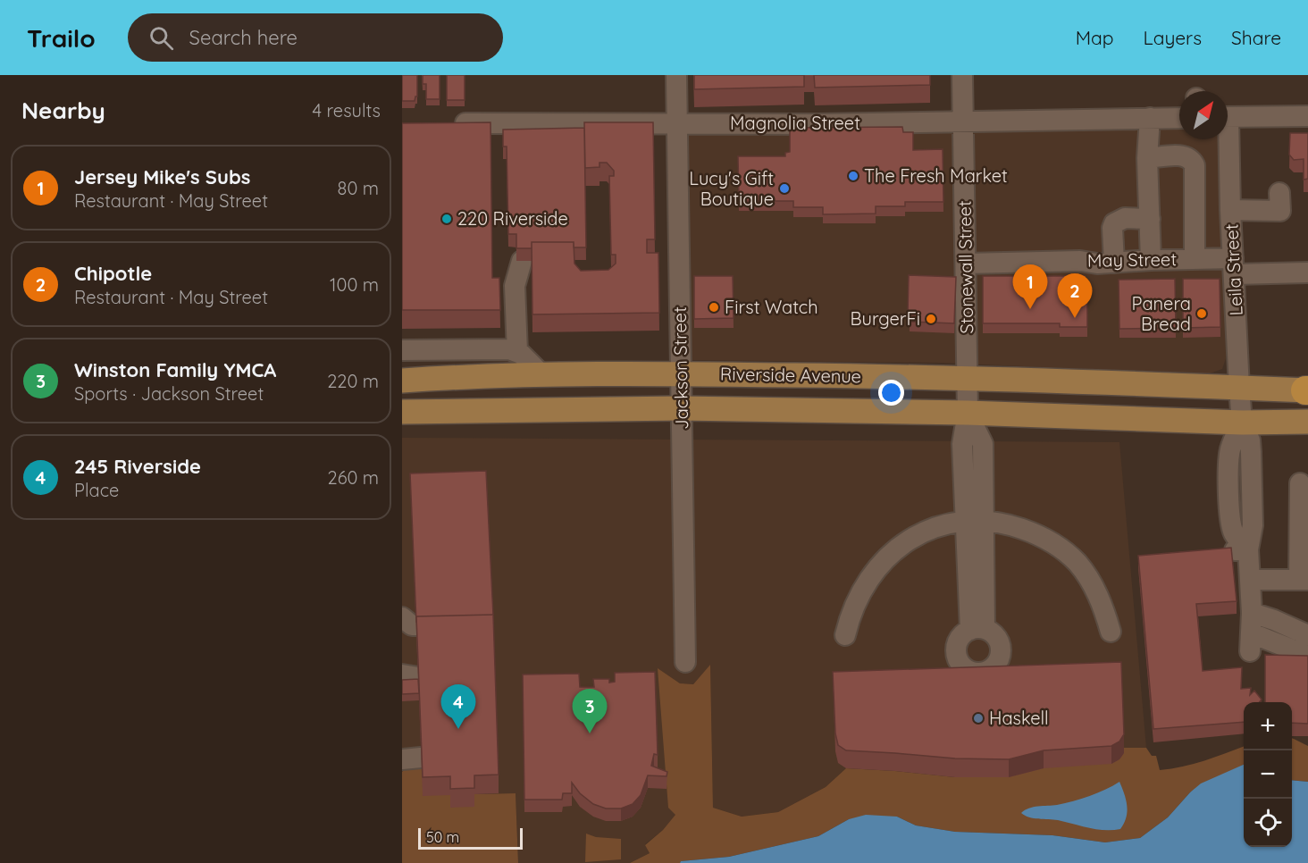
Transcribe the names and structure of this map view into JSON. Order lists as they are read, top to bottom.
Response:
{
  "streets": {
    "main road": ["Riverside Avenue"],
    "street": [
      "Magnolia Street",
      "May Street",
      "Stonewall Street",
      "Leila Street",
      "Jackson Street"
    ]
  },
  "crossings": [
    ["Magnolia Street", "Stonewall Street"],
    ["Magnolia Street", "Jackson Street"],
    ["May Street", "Stonewall Street"],
    ["May Street", "Leila Street"],
    ["Stonewall Street", "Riverside Avenue"],
    ["Leila Street", "Riverside Avenue"],
    ["Jackson Street", "Riverside Avenue"]
  ],
  "places": [
    "The Fresh Market",
    "Lucy's Gift Boutique",
    "220 Riverside",
    "First Watch",
    "Panera Bread",
    "BurgerFi",
    "Haskell"
  ],
  "scale_bar": "50 m",
  "north": "top right",
  "page": {
    "header": "Trailo",
    "search": "Search here",
    "nav": ["Map", "Layers", "Share"],
    "heading": ["Nearby", "4 results"],
    "list": [
      {
        "mark": "1",
        "name": "Jersey Mike's Subs",
        "note": "Restaurant · May Street",
        "value": "80 m"
      },
      {
        "mark": "2",
        "name": "Chipotle",
        "note": "Restaurant · May Street",
        "value": "100 m"
      },
      {
        "mark": "3",
        "name": "Winston Family YMCA",
        "note": "Sports · Jackson Street",
        "value": "220 m"
      },
      {
        "mark": "4",
        "name": "245 Riverside",
        "note": "Place",
        "value": "260 m"
      }
    ],
    "pins": [
      "1",
      "2",
      "4",
      "3"
    ],
    "map_buttons": ["+", "−"],
    "scale": "50 m"
  }
}
